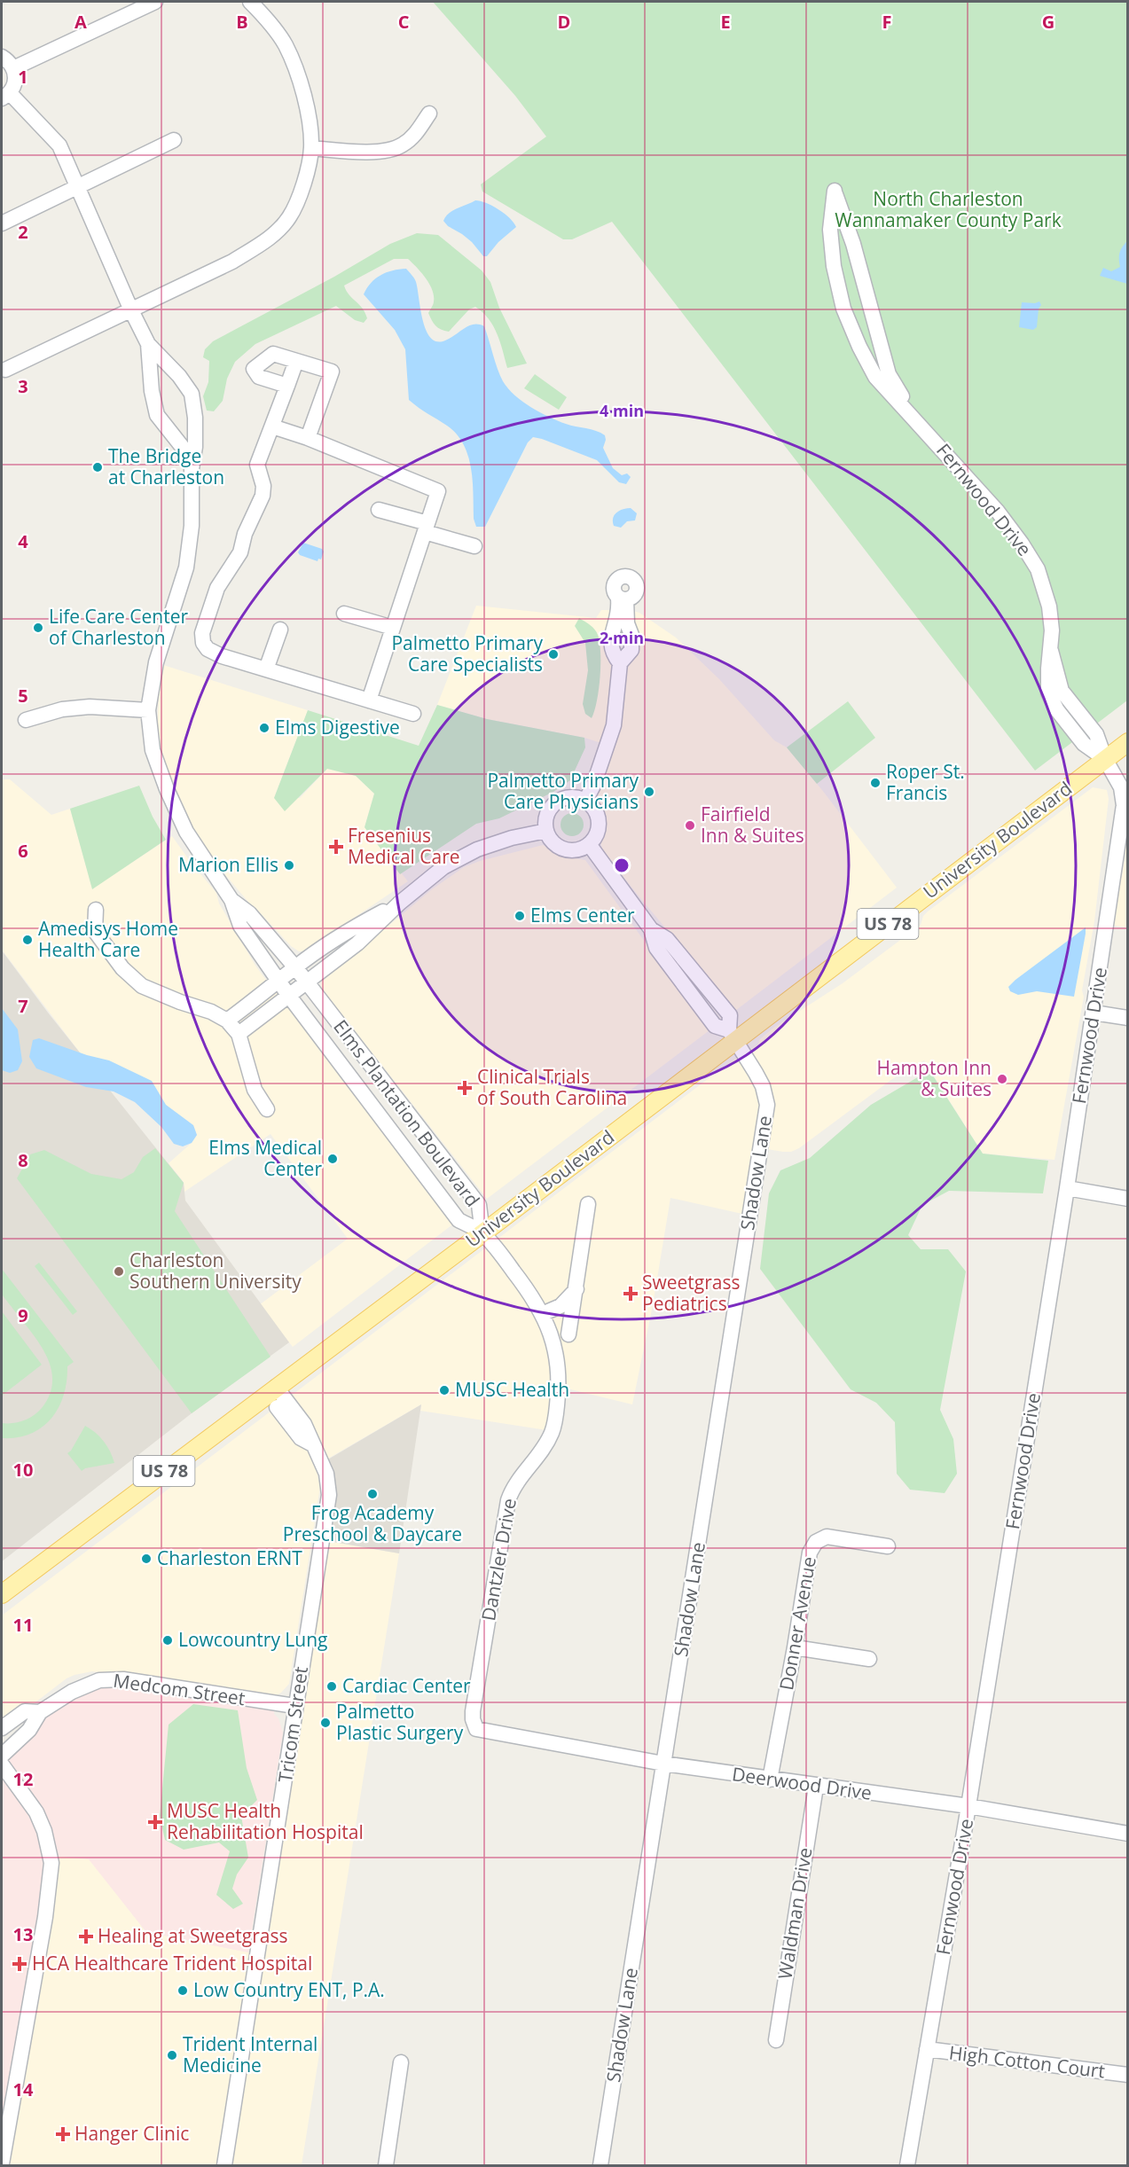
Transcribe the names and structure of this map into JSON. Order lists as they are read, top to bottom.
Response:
{
  "streets": {
    "main road": ["University Boulevard", "US 78"],
    "street": [
      "Fernwood Drive",
      "Elms Plantation Boulevard",
      "Shadow Lane",
      "Dantzler Drive",
      "Donner Avenue",
      "Medcom Street",
      "Tricom Street",
      "Deerwood Drive",
      "Waldman Drive",
      "High Cotton Court"
    ]
  },
  "crossings": [
    ["Fernwood Drive", "University Boulevard"],
    ["Fernwood Drive", "Deerwood Drive"],
    ["Fernwood Drive", "High Cotton Court"],
    ["University Boulevard", "Elms Plantation Boulevard"],
    ["University Boulevard", "Shadow Lane"],
    ["University Boulevard", "Dantzler Drive"],
    ["University Boulevard", "Tricom Street"],
    ["Elms Plantation Boulevard", "Dantzler Drive"],
    ["Shadow Lane", "Deerwood Drive"],
    ["Dantzler Drive", "Deerwood Drive"],
    ["Donner Avenue", "Deerwood Drive"],
    ["Medcom Street", "Tricom Street"],
    ["Deerwood Drive", "Waldman Drive"]
  ],
  "parks": ["North Charleston Wannamaker County Park"],
  "places": {
    "other": [
      "The Bridge at Charleston",
      "Life Care Center of Charleston",
      "Palmetto Primary Care Specialists",
      "Elms Digestive",
      "Roper St. Francis",
      "Palmetto Primary Care Physicians",
      "Fairfield Inn & Suites",
      "Marion Ellis",
      "Elms Center",
      "Amedisys Home Health Care",
      "Hampton Inn & Suites",
      "Elms Medical Center",
      "Charleston Southern University",
      "MUSC Health",
      "Frog Academy Preschool & Daycare",
      "Charleston ERNT",
      "Lowcountry Lung",
      "Cardiac Center",
      "Palmetto Plastic Surgery",
      "Low Country ENT, P.A.",
      "Trident Internal Medicine"
    ],
    "health": [
      "Fresenius Medical Care",
      "Clinical Trials of South Carolina",
      "Sweetgrass Pediatrics",
      "MUSC Health Rehabilitation Hospital",
      "Healing at Sweetgrass",
      "HCA Healthcare Trident Hospital",
      "Hanger Clinic"
    ]
  },
  "grid": {
    "columns": [
      "A",
      "B",
      "C",
      "D",
      "E",
      "F",
      "G"
    ],
    "rows": [
      "1",
      "2",
      "3",
      "4",
      "5",
      "6",
      "7",
      "8",
      "9",
      "10",
      "11",
      "12",
      "13",
      "14"
    ]
  },
  "rings": ["4 min", "2 min"]
}
